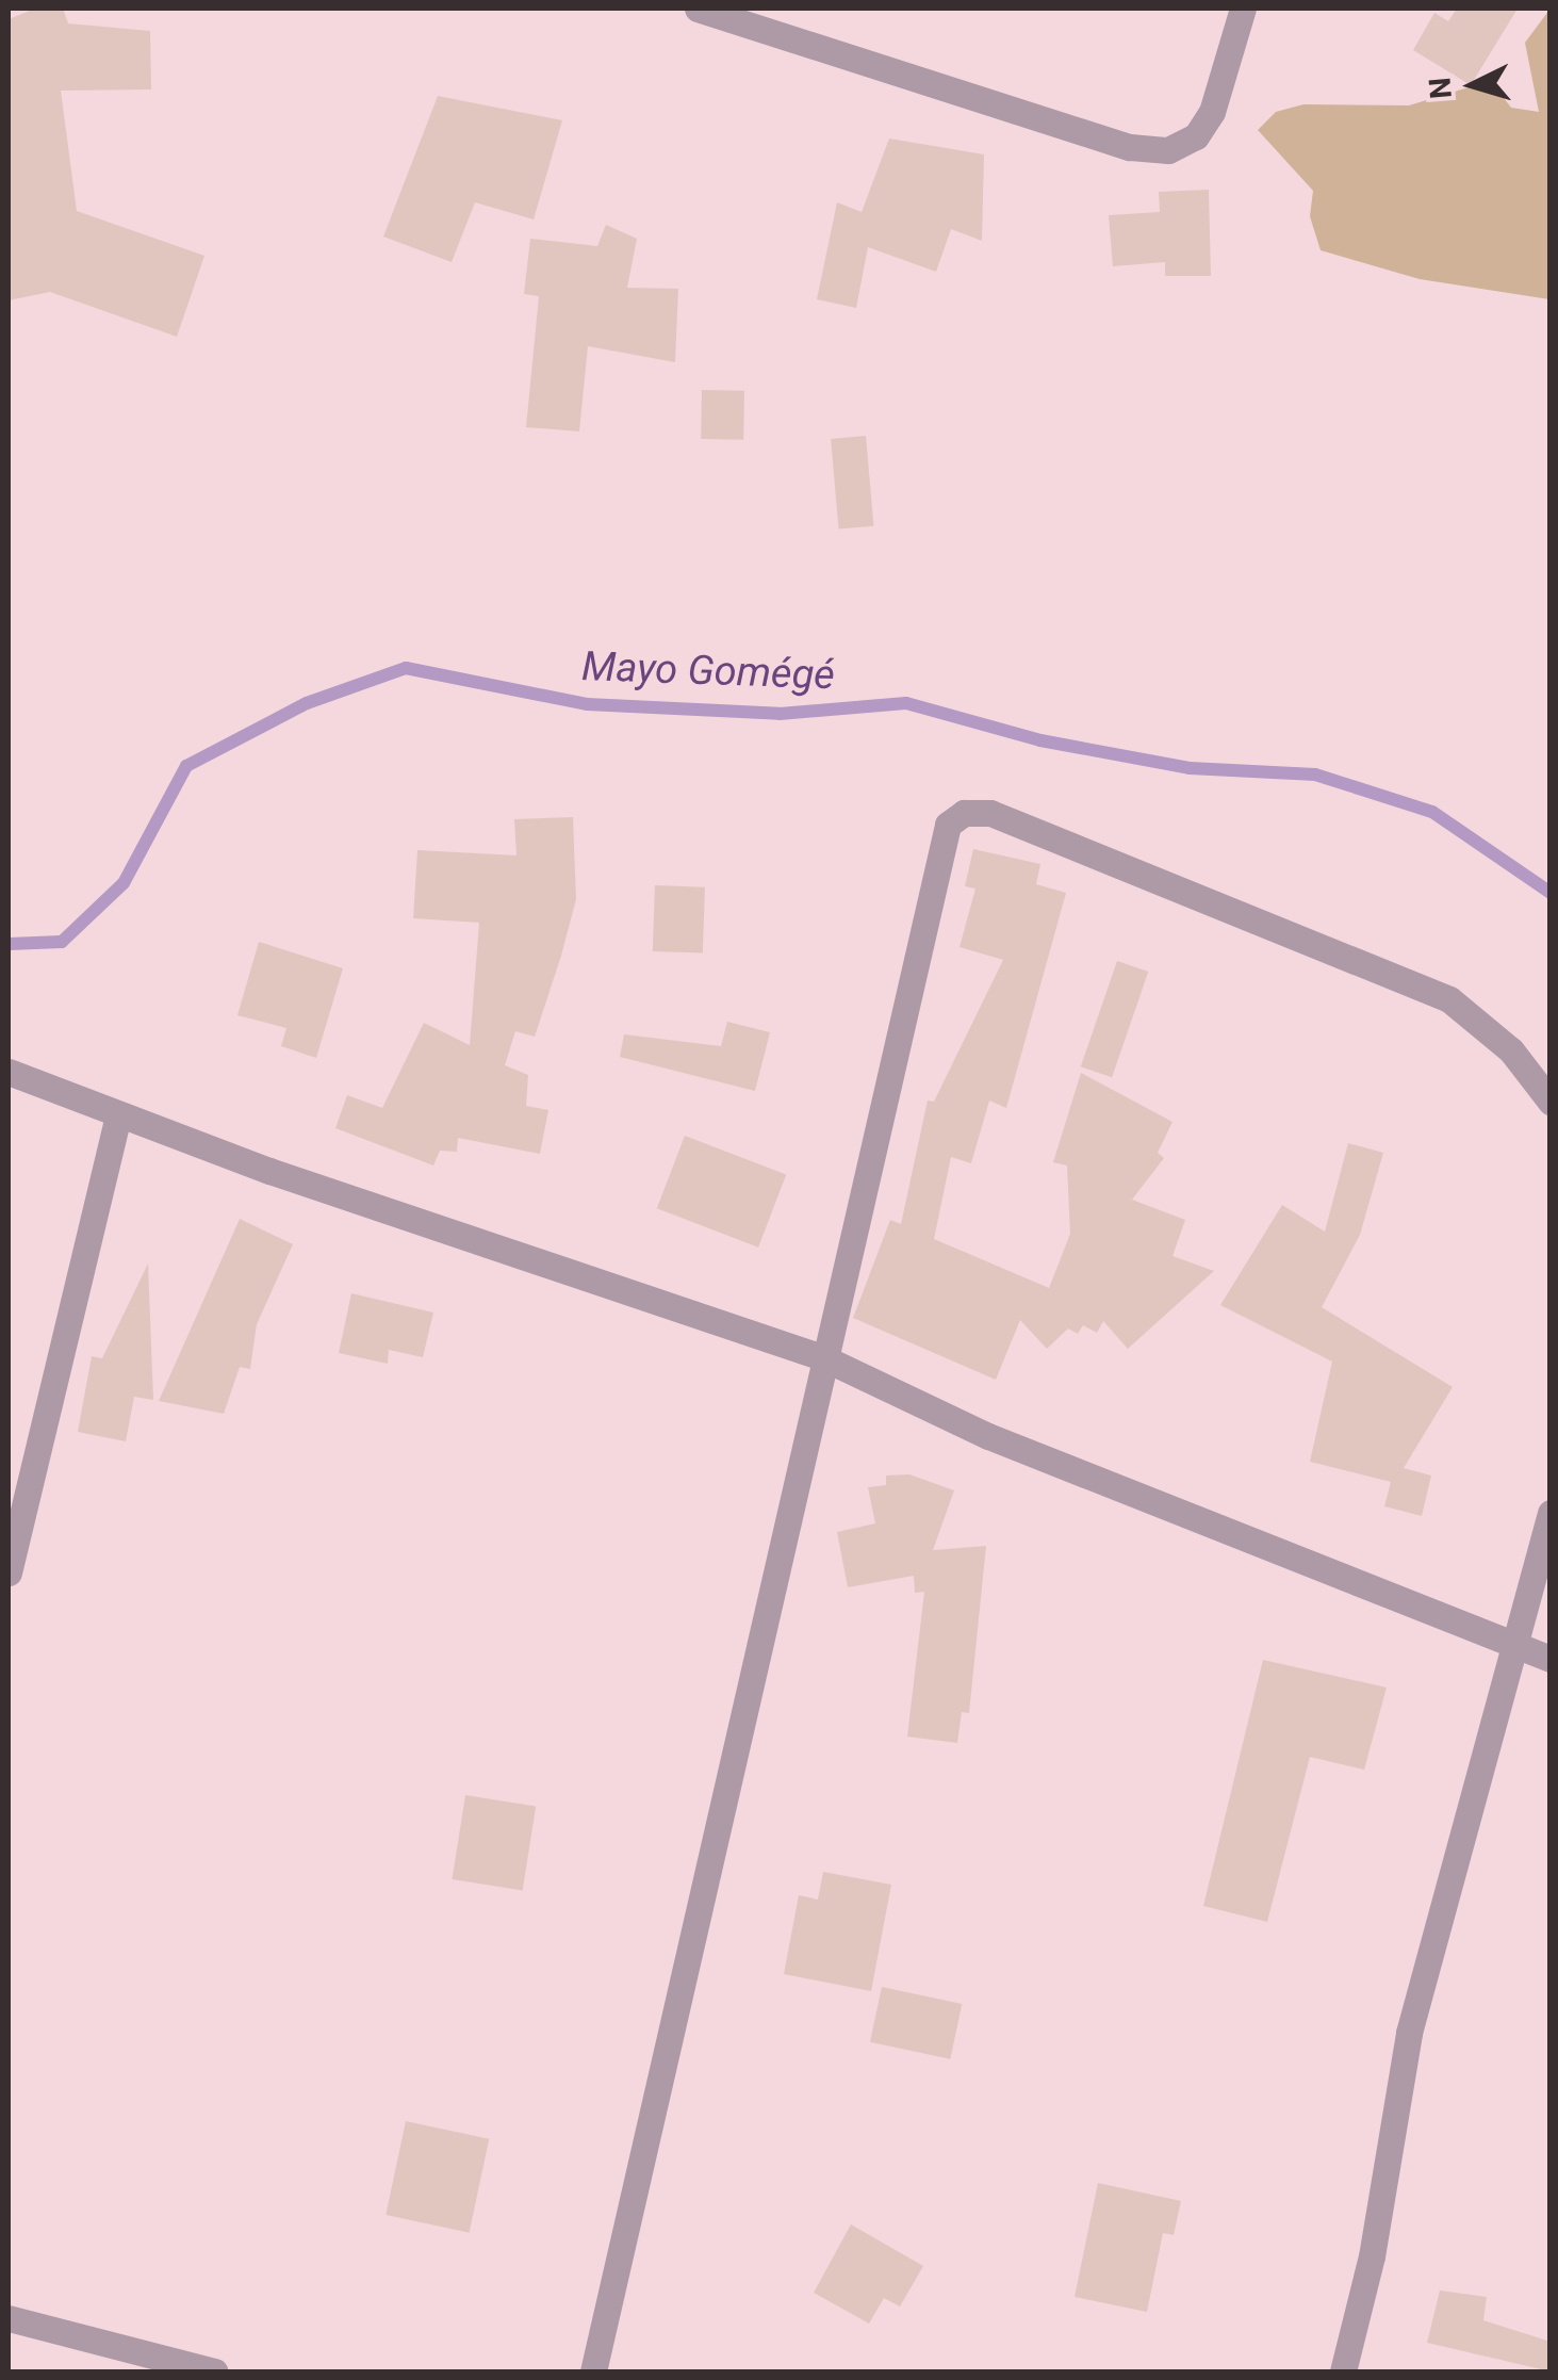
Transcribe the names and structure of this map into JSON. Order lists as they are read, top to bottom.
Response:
{
  "water": ["Mayo Gomégé"],
  "north": "left"
}
